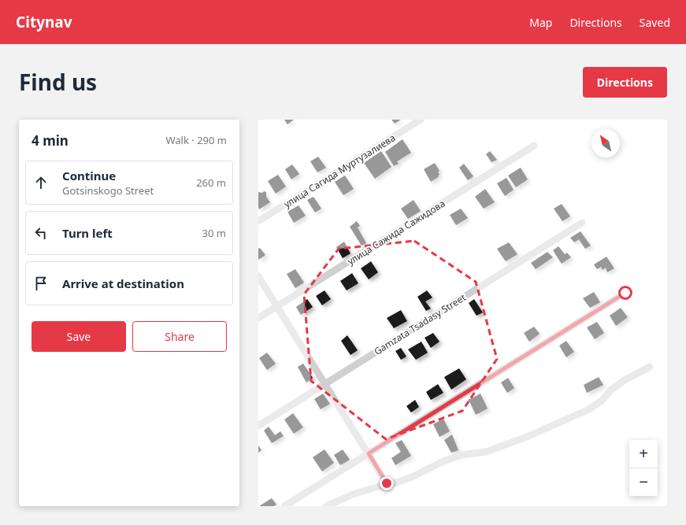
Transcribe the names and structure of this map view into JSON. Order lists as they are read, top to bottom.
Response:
{
  "streets": {
    "street": ["улица Сагида Муртузалиева", "улица Сажида Сажидова", "Gamzata Tsadasy Street"]
  },
  "north": "top left",
  "page": {
    "header": "Citynav",
    "nav": ["Map", "Directions", "Saved"],
    "title": "Find us",
    "buttons": [
      "Directions",
      ["Save", "Share"]
    ],
    "heading": ["4 min", "Walk · 290 m"],
    "list": [
      ["Continue", "Gotsinskogo Street", "260 m"],
      ["Turn left", "30 m"],
      "Arrive at destination"
    ],
    "map_buttons": ["+", "−"]
  }
}
